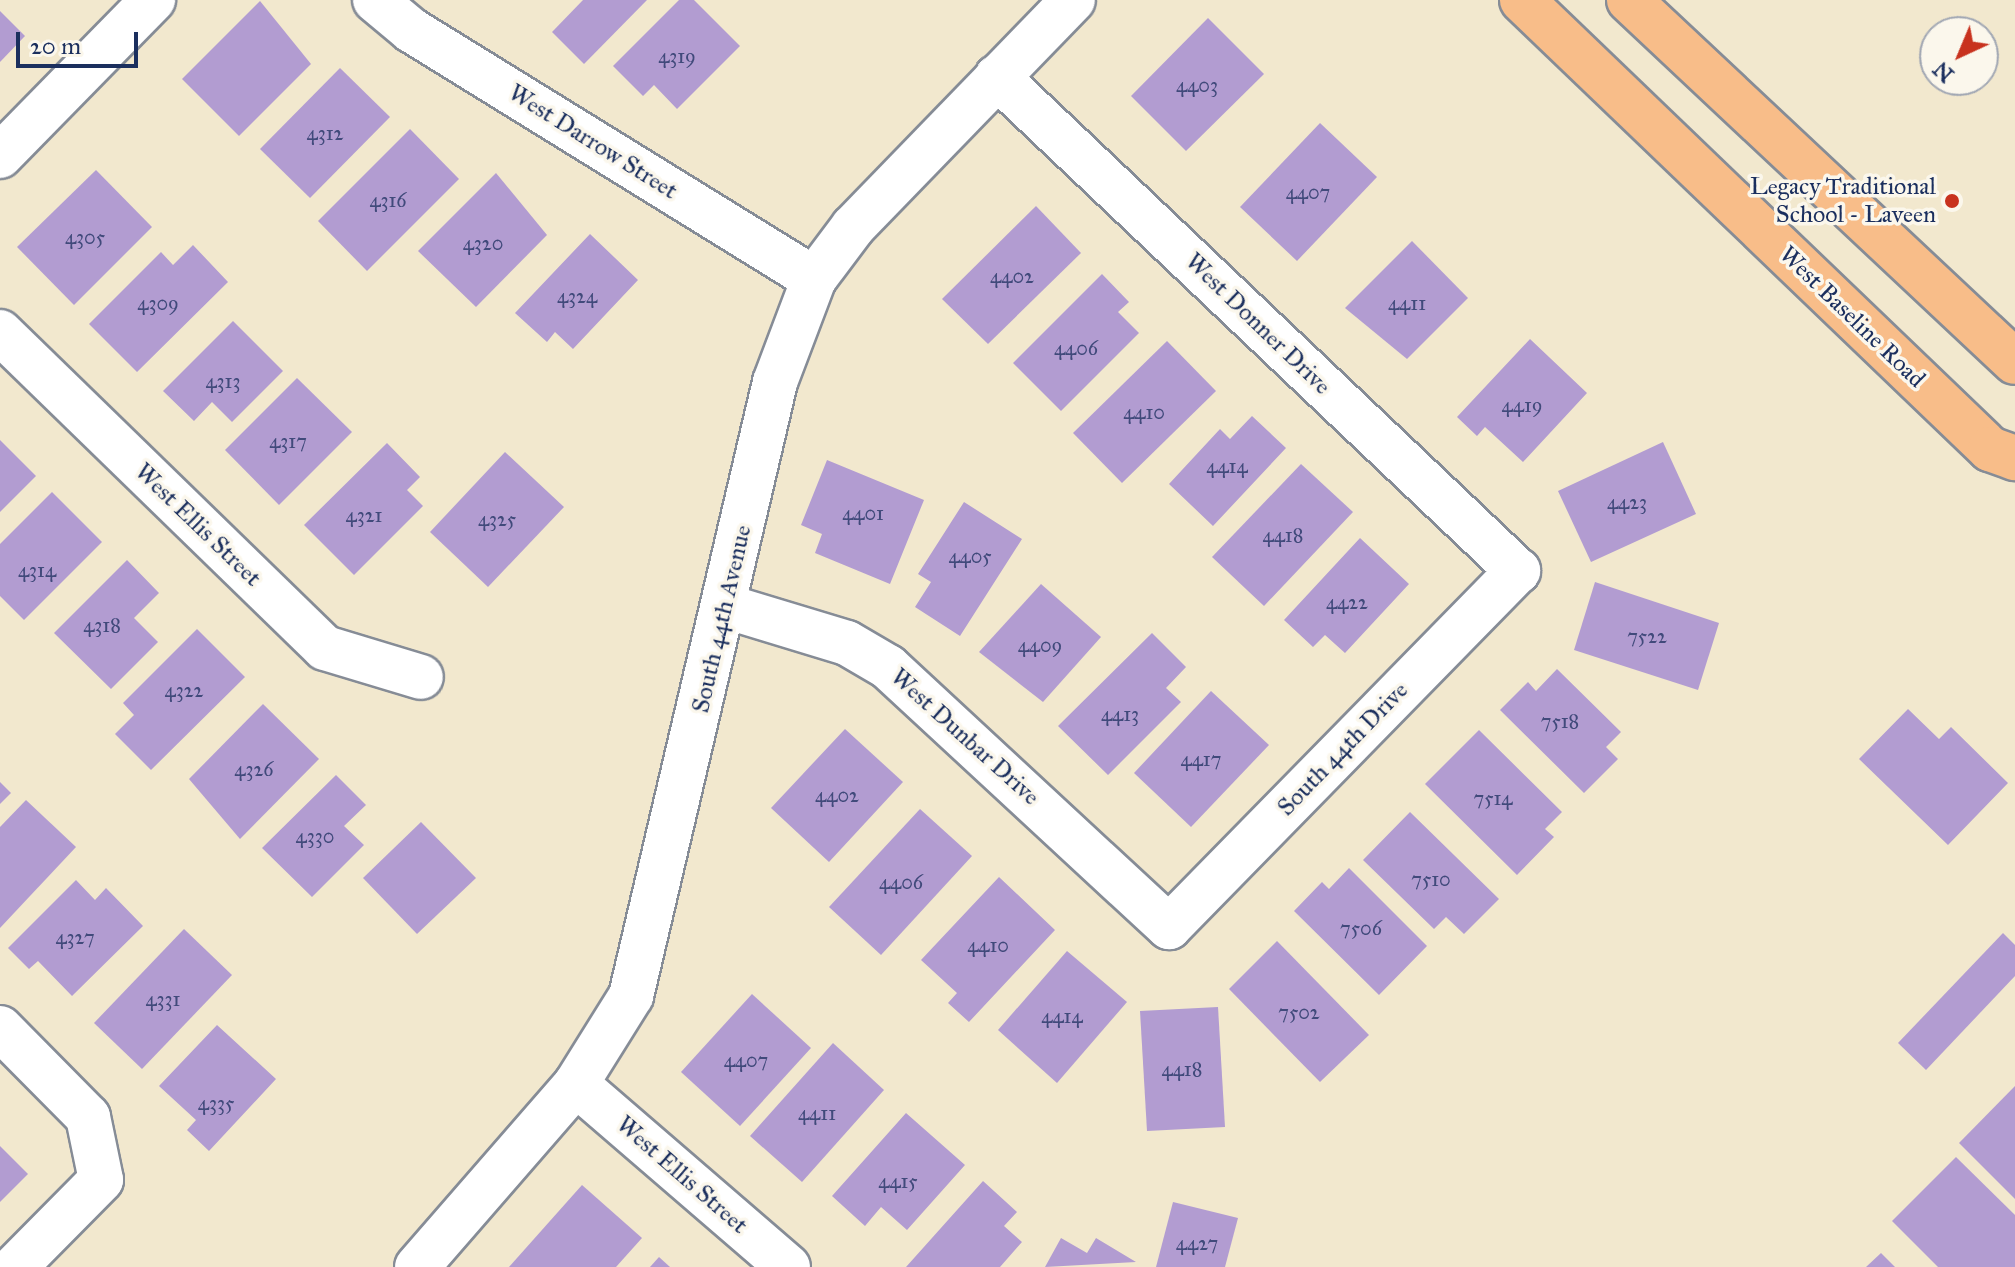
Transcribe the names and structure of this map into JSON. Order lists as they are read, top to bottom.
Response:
{
  "streets": {
    "main road": ["West Baseline Road"],
    "street": [
      "West Darrow Street",
      "West Donner Drive",
      "West Ellis Street",
      "South 44th Avenue",
      "West Dunbar Drive",
      "South 44th Drive"
    ]
  },
  "crossings": [
    ["West Darrow Street", "South 44th Avenue"],
    ["West Donner Drive", "South 44th Avenue"],
    ["West Donner Drive", "South 44th Drive"],
    ["West Ellis Street", "South 44th Avenue"],
    ["South 44th Avenue", "West Dunbar Drive"],
    ["West Dunbar Drive", "South 44th Drive"]
  ],
  "places": ["Legacy Traditional School - Laveen"],
  "house_numbers": [
    "4319",
    "4403",
    "4312",
    "4407",
    "4316",
    "4305",
    "4320",
    "4402",
    "4324",
    "4309",
    "4411",
    "4406",
    "4313",
    "4419",
    "4410",
    "4317",
    "4414",
    "4423",
    "4401",
    "4321",
    "4325",
    "4418",
    "4405",
    "4314",
    "4422",
    "4318",
    "7522",
    "4409",
    "4322",
    "4413",
    "7518",
    "4417",
    "4326",
    "4402",
    "7514",
    "4330",
    "7510",
    "4406",
    "7506",
    "4327",
    "4410",
    "4331",
    "7502",
    "4414",
    "4407",
    "4418",
    "4335",
    "4411",
    "4415",
    "4427"
  ],
  "scale_bar": "20 m",
  "north": "bottom left"
}
